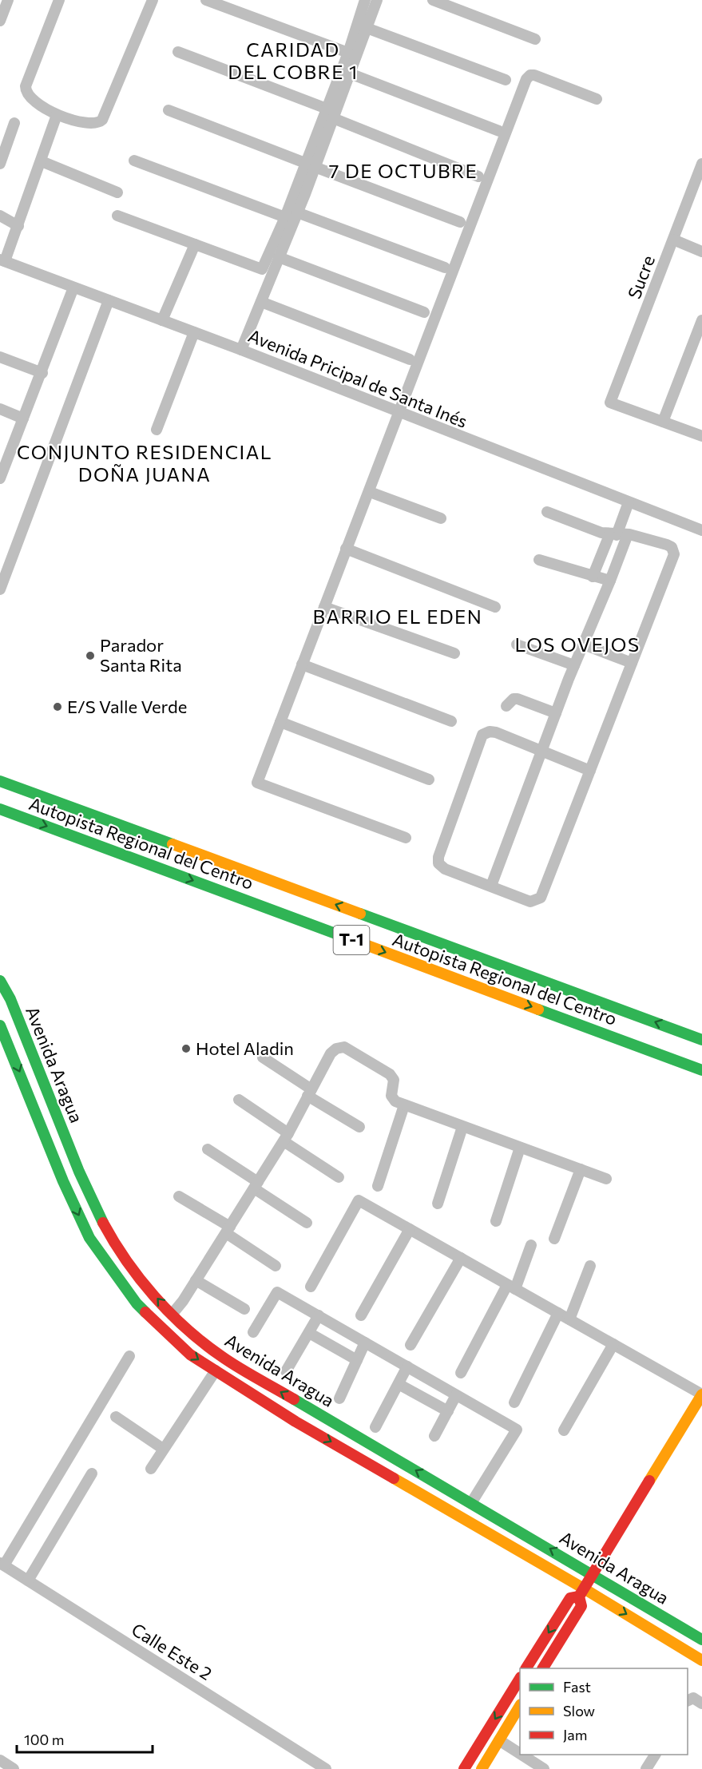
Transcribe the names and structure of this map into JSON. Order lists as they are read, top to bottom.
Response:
{
  "streets": {
    "main road": ["Autopista Regional del Centro", "T-1", "Avenida Aragua"],
    "street": ["Sucre", "Avenida Pricipal de Santa Inés", "Calle Este 2"]
  },
  "districts": [
    "CARIDAD DEL COBRE 1",
    "7 DE OCTUBRE",
    "CONJUNTO RESIDENCIAL DOÑA JUANA",
    "BARRIO EL EDEN",
    "LOS OVEJOS"
  ],
  "places": ["Parador Santa Rita", "E/S Valle Verde", "Hotel Aladin"],
  "legend": ["Fast", "Slow", "Jam"],
  "scale_bar": "100 m"
}
